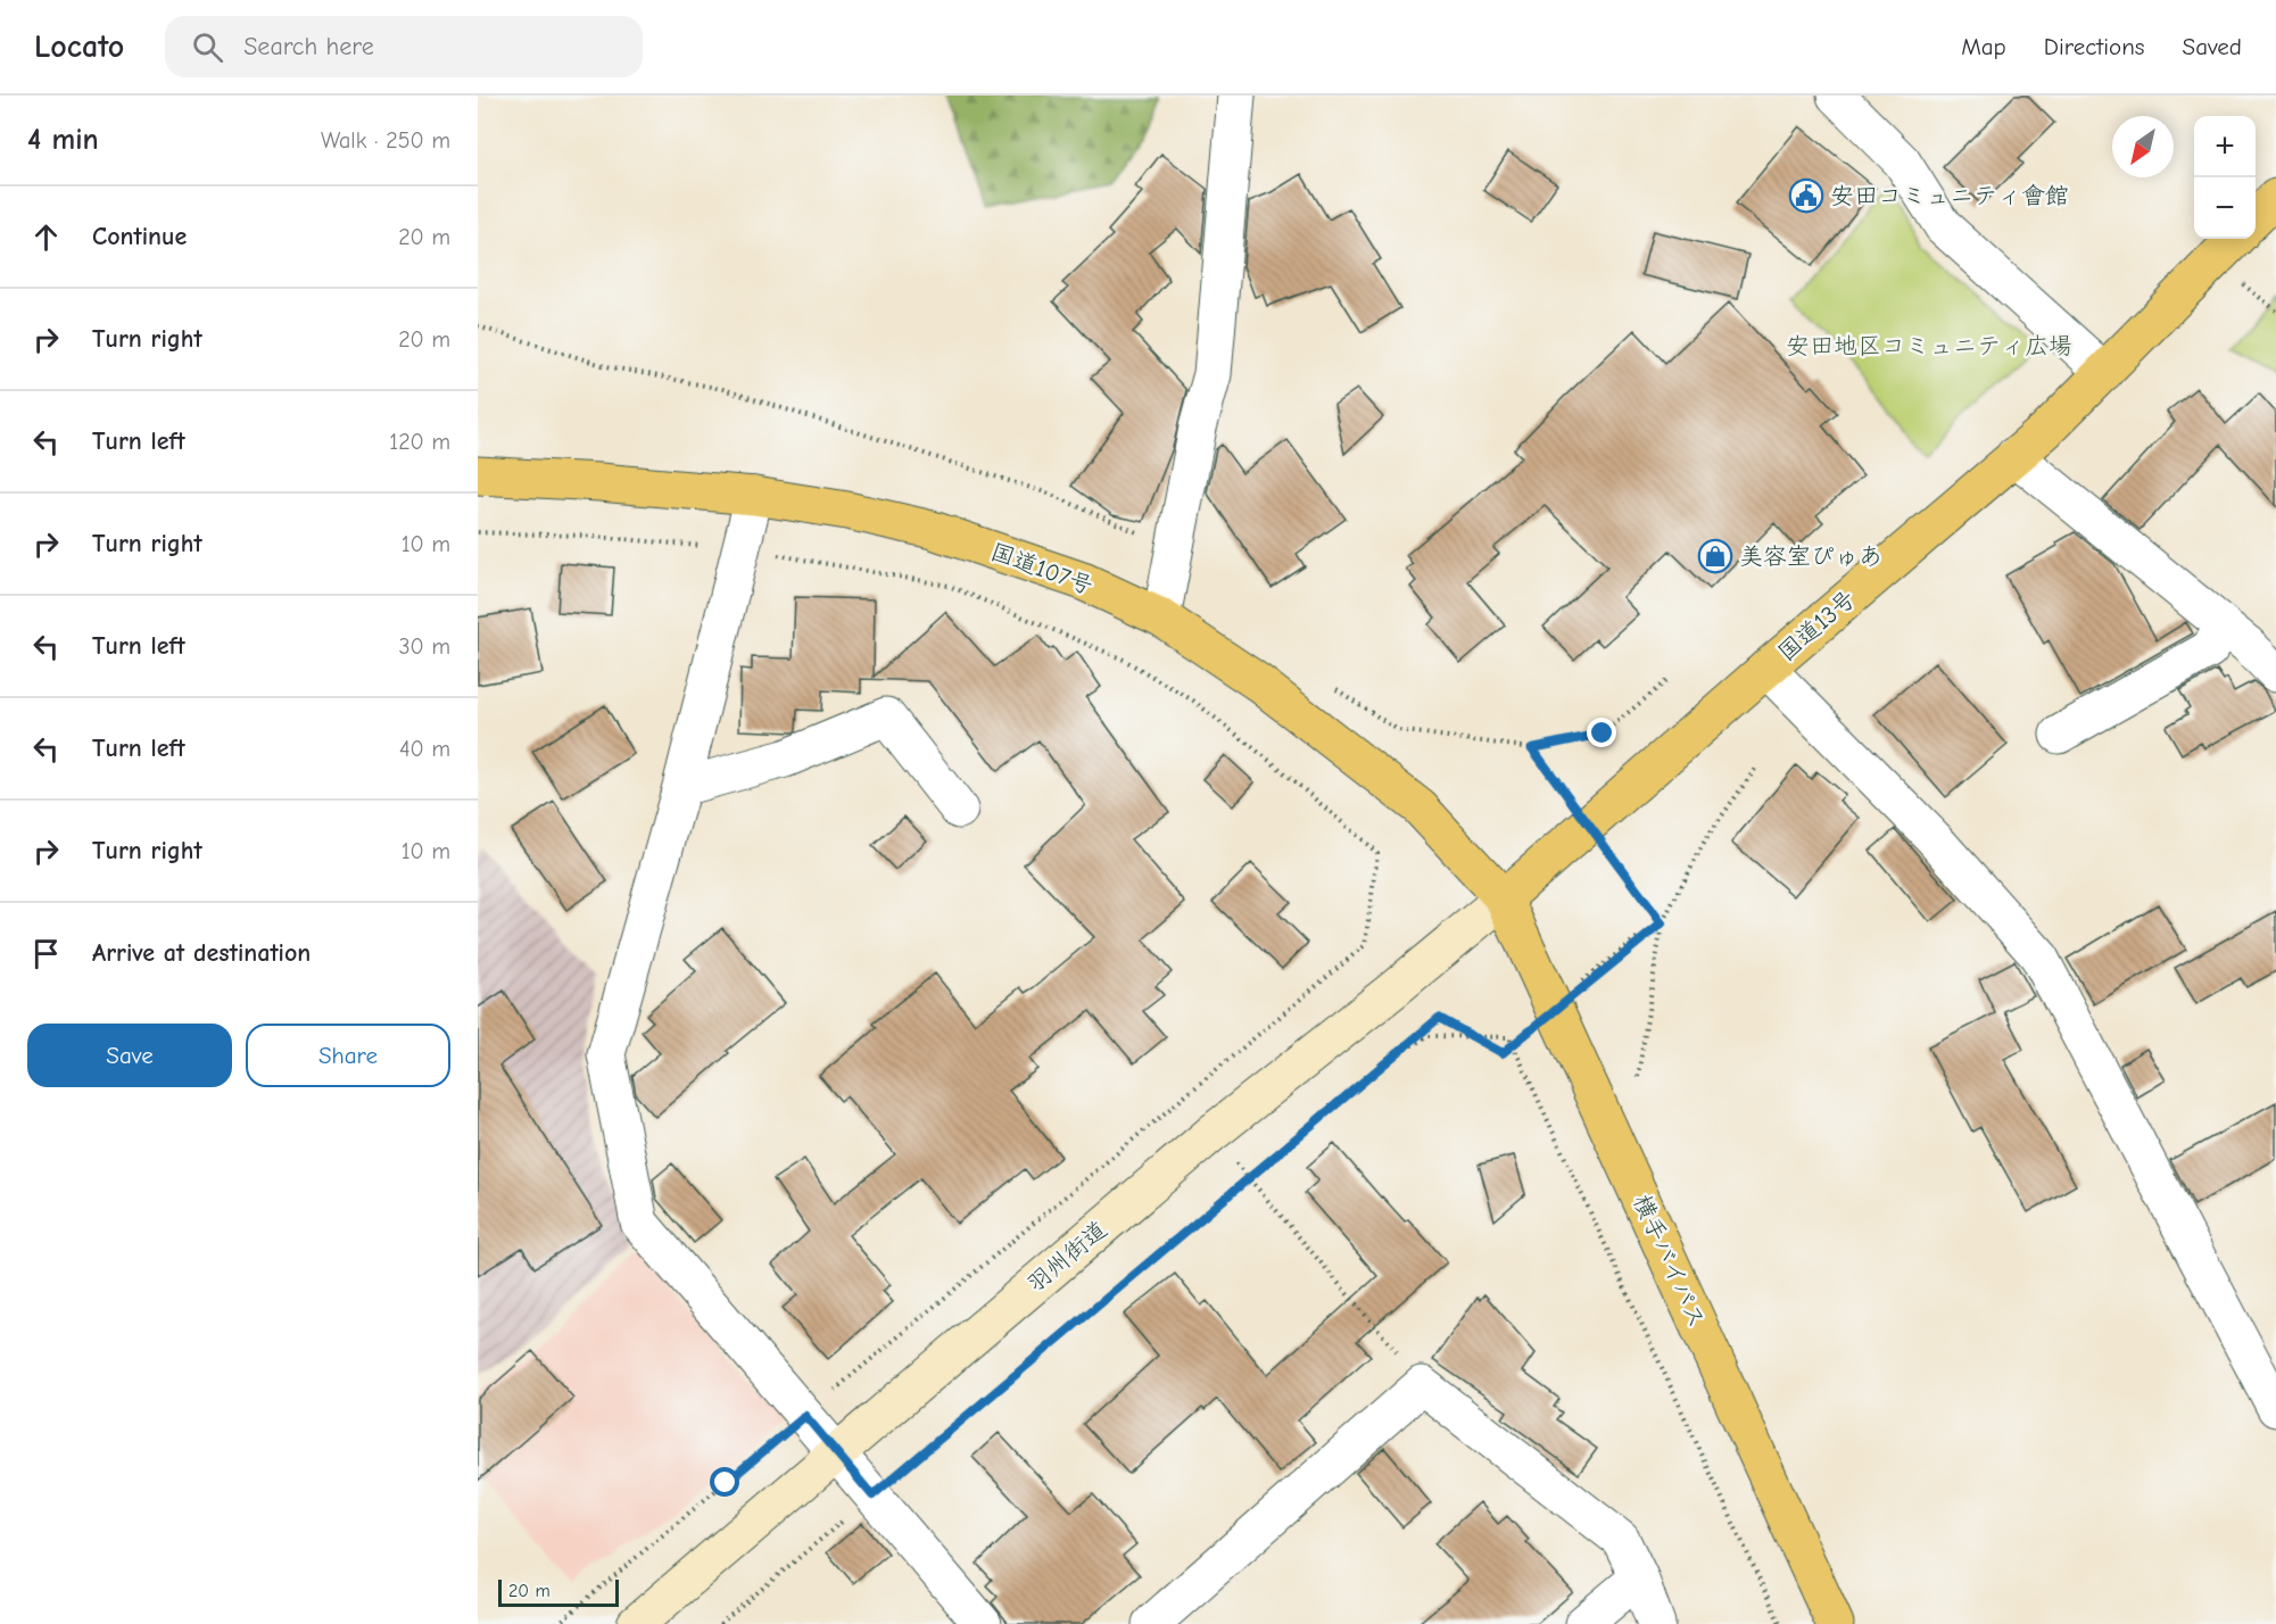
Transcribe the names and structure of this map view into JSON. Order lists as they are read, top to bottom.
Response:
{
  "streets": {
    "highway": ["国道107号", "国道13号", "横手バイパス"],
    "street": ["羽州街道"]
  },
  "crossings": [
    ["国道107号", "国道13号"],
    ["国道107号", "羽州街道"],
    ["国道107号", "横手バイパス"],
    ["国道13号", "羽州街道"],
    ["国道13号", "横手バイパス"],
    ["羽州街道", "横手バイパス"]
  ],
  "parks": ["安田地区コミュニティ広場"],
  "places": {
    "public building": ["安田コミュニティ會館"],
    "shop": ["美容室ぴゅあ"]
  },
  "scale_bar": "20 m",
  "north": "bottom left",
  "page": {
    "header": "Locato",
    "search": "Search here",
    "nav": ["Map", "Directions", "Saved"],
    "heading": ["4 min", "Walk · 250 m"],
    "map_buttons": ["+", "−"],
    "list": [
      ["Continue", "20 m"],
      ["Turn right", "20 m"],
      ["Turn left", "120 m"],
      ["Turn right", "10 m"],
      ["Turn left", "30 m"],
      ["Turn left", "40 m"],
      ["Turn right", "10 m"],
      "Arrive at destination"
    ],
    "buttons": ["Save", "Share"],
    "scale": "20 m"
  }
}
